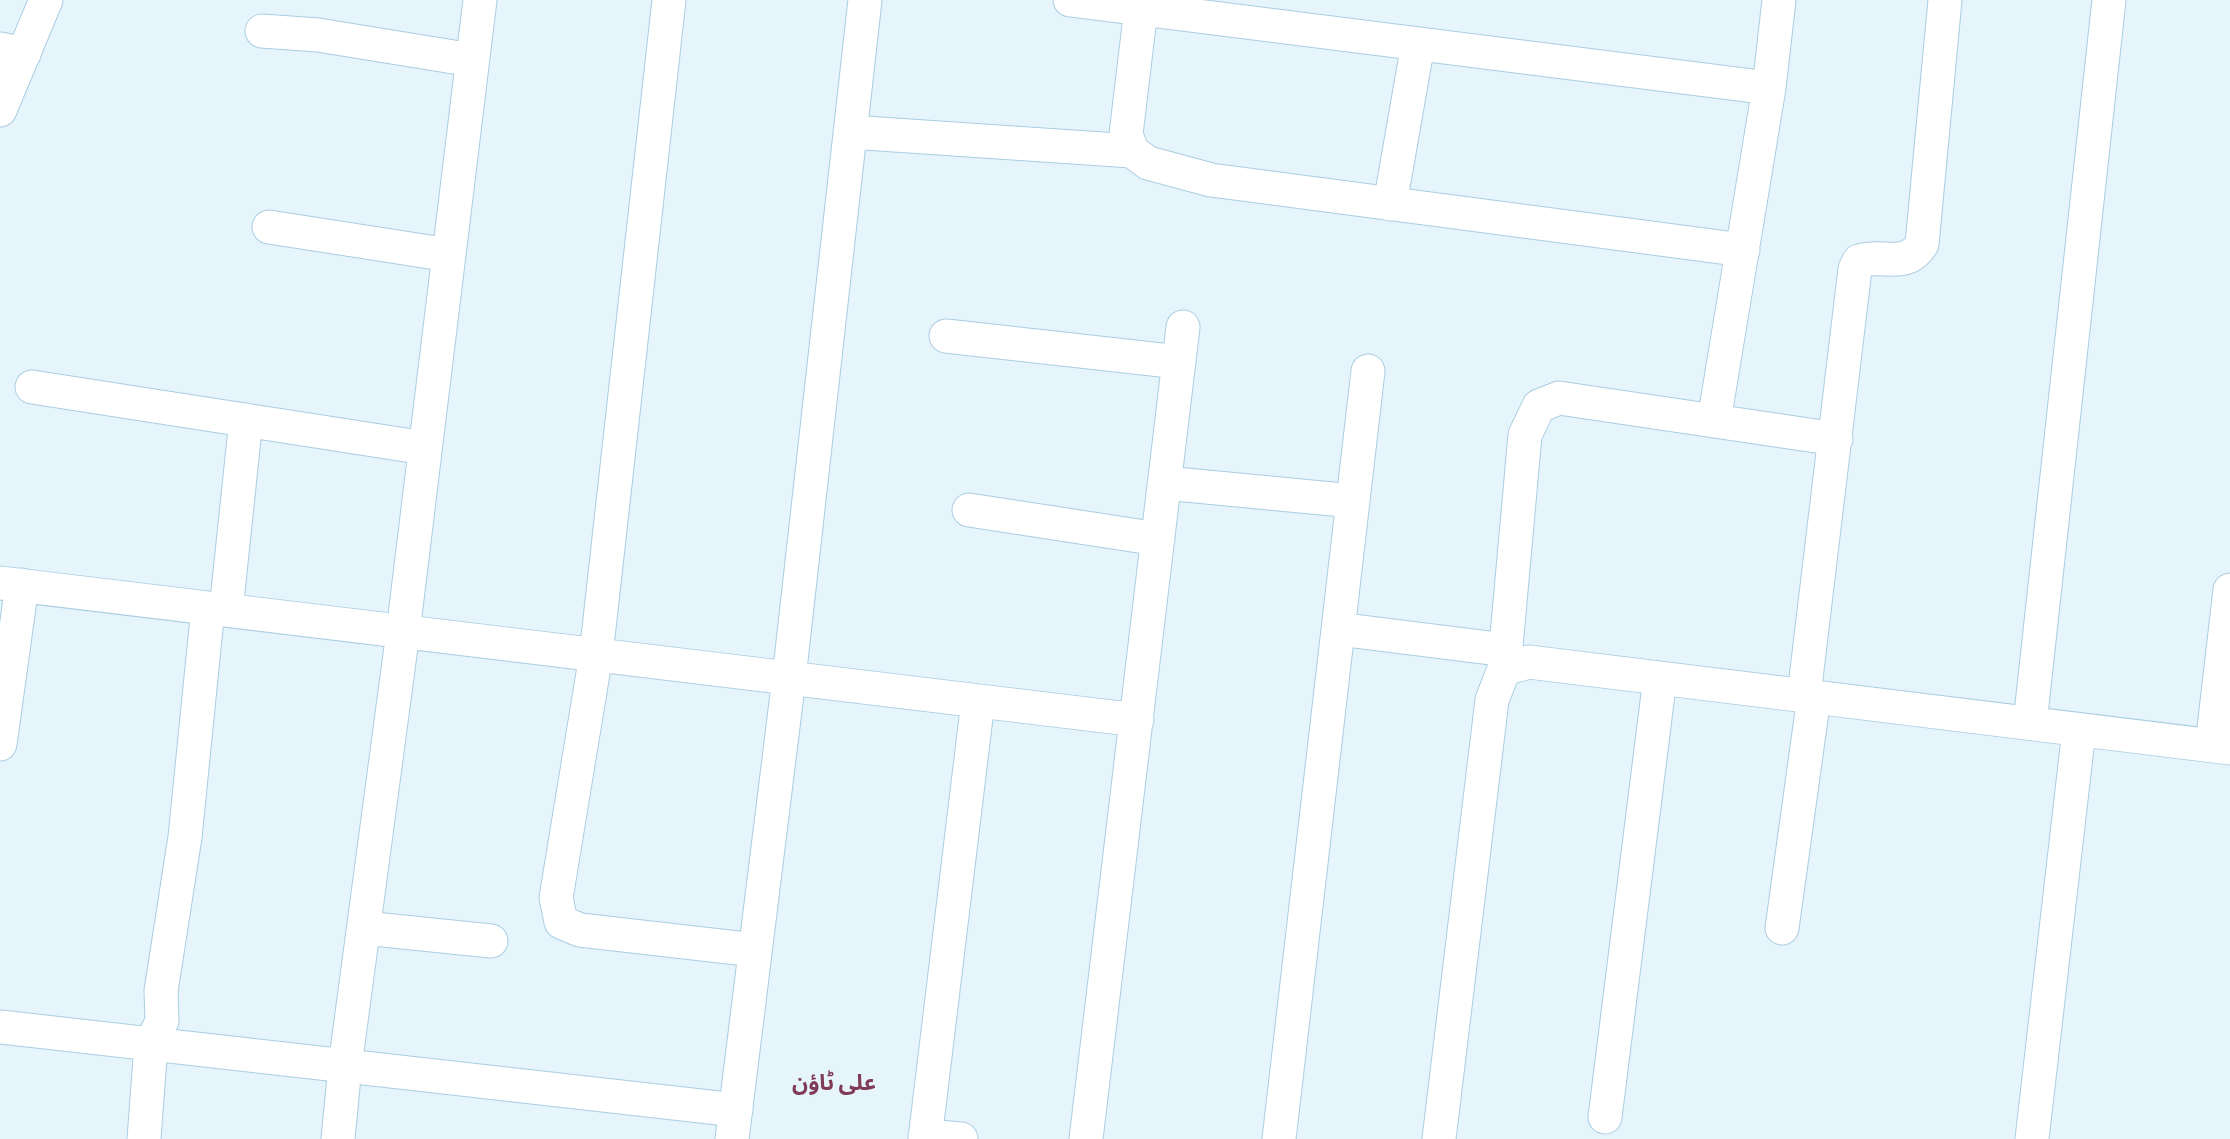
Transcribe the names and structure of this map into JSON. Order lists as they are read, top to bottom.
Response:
{
  "districts": ["علی ٹاؤن"]
}
